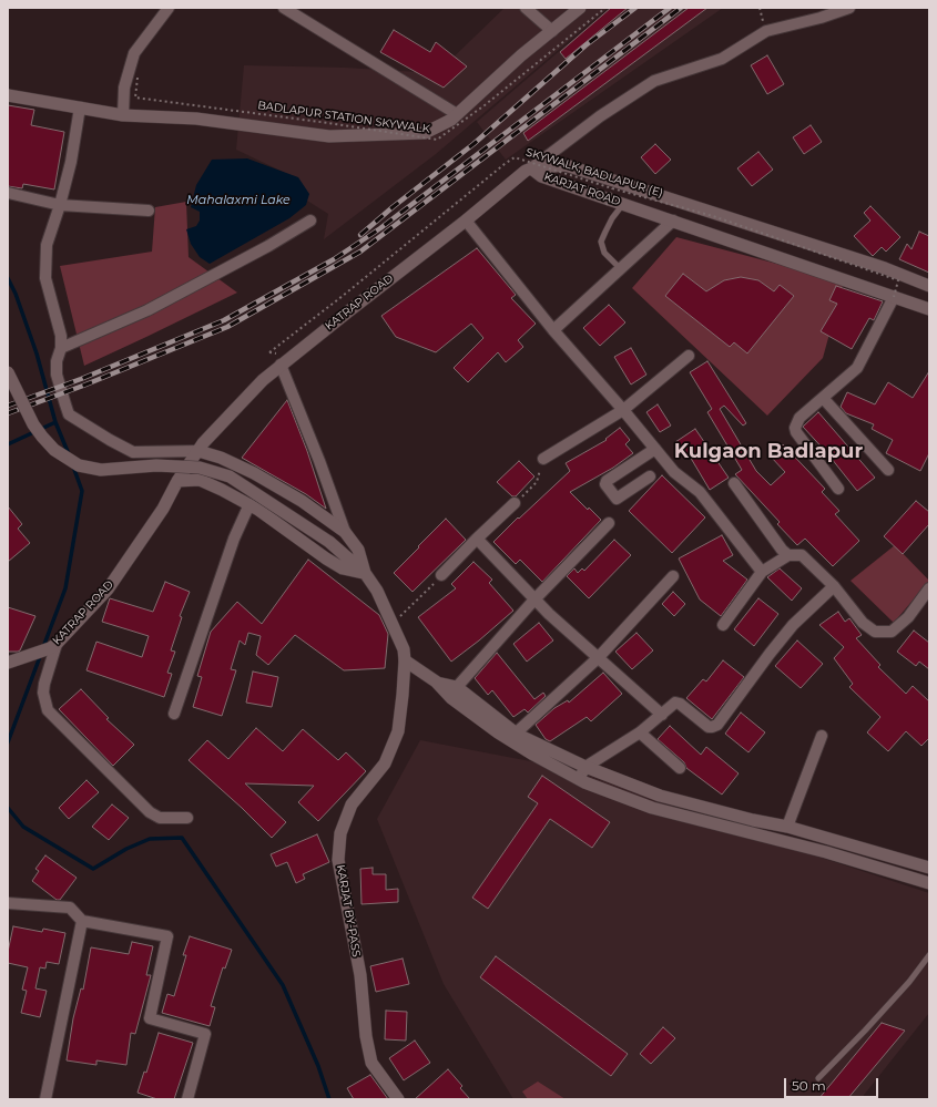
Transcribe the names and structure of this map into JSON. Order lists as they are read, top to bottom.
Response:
{
  "streets": {
    "main road": ["KARJAT ROAD", "KATRAP ROAD", "KARJAT BY-PASS"],
    "path": ["BADLAPUR STATION SKYWALK", "SKYWALK, BADLAPUR (E)"]
  },
  "crossings": [
    ["SKYWALK, BADLAPUR (E)", "KARJAT ROAD"],
    ["KARJAT ROAD", "KATRAP ROAD"]
  ],
  "districts": ["Kulgaon Badlapur"],
  "water": ["Mahalaxmi Lake"],
  "scale_bar": "50 m"
}
